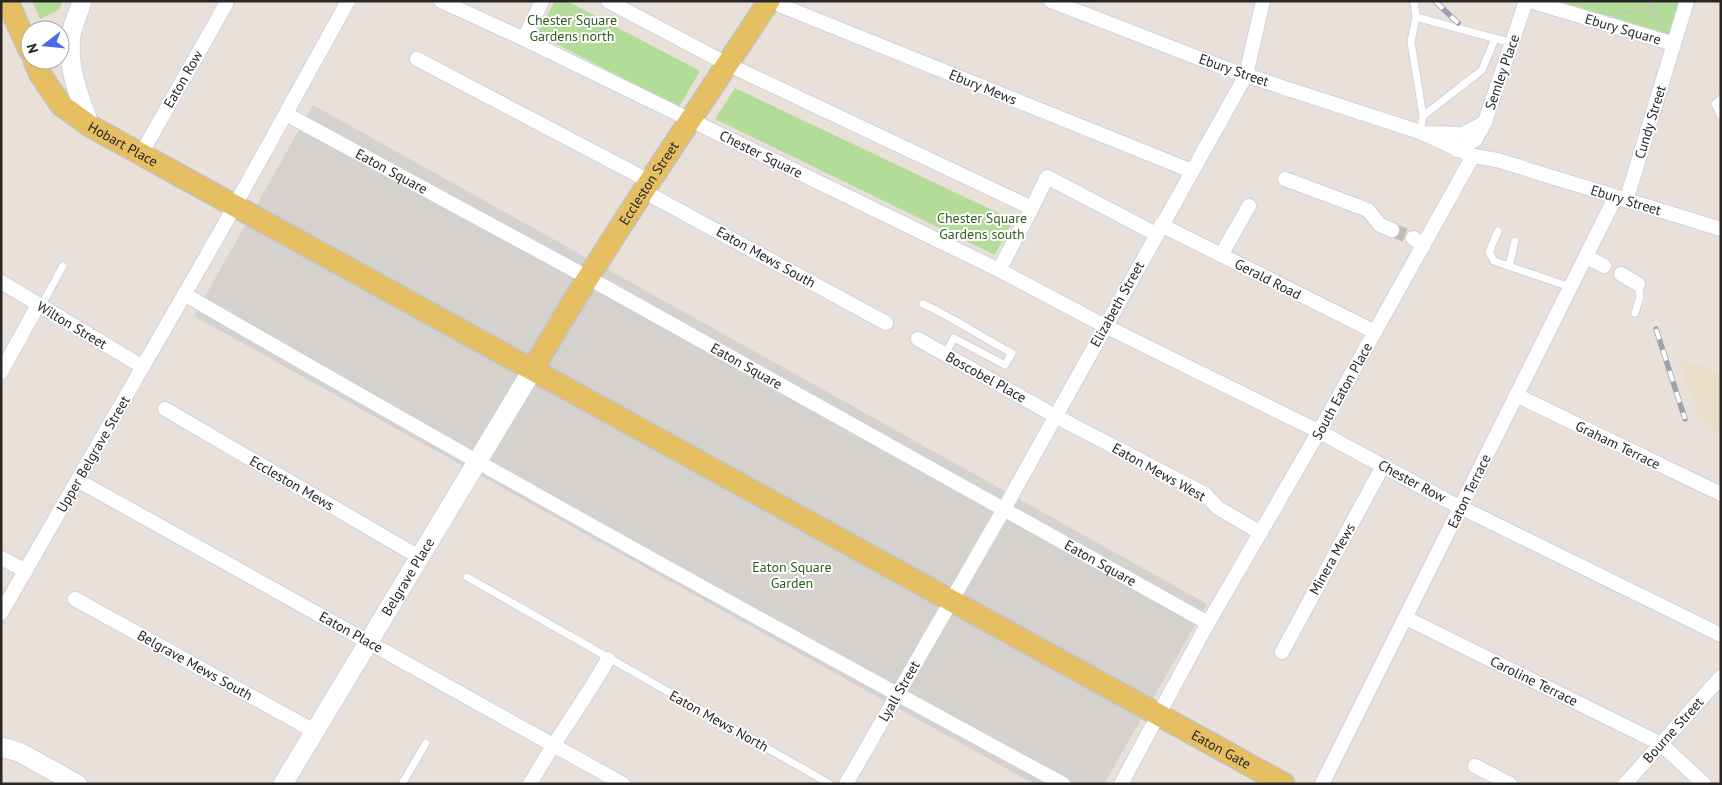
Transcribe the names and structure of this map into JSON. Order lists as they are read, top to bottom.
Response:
{
  "streets": {
    "main road": [
      "Hobart Place",
      "Eccleston Street",
      "Belgrave Place",
      "Eaton Gate"
    ],
    "street": [
      "Ebury Square",
      "Ebury Street",
      "Semley Place",
      "Eaton Row",
      "Ebury Mews",
      "Cundy Street",
      "Chester Square",
      "Eaton Square",
      "Eaton Mews South",
      "Gerald Road",
      "Elizabeth Street",
      "Wilton Street",
      "Boscobel Place",
      "South Eaton Place",
      "Graham Terrace",
      "Upper Belgrave Street",
      "Eaton Mews West",
      "Chester Row",
      "Eccleston Mews",
      "Eaton Terrace",
      "Minera Mews",
      "Eaton Place",
      "Belgrave Mews South",
      "Caroline Terrace",
      "Lyall Street",
      "Bourne Street"
    ],
    "lane": ["Eaton Mews North"]
  },
  "crossings": [
    ["Ebury Square", "Cundy Street"],
    ["Ebury Street", "Semley Place"],
    ["Ebury Street", "Cundy Street"],
    ["Ebury Street", "Elizabeth Street"],
    ["Ebury Street", "South Eaton Place"],
    ["Ebury Street", "Eaton Terrace"],
    ["Eaton Row", "Hobart Place"],
    ["Ebury Mews", "Elizabeth Street"],
    ["Cundy Street", "Eaton Terrace"],
    ["Chester Square", "Eccleston Street"],
    ["Chester Square", "Elizabeth Street"],
    ["Chester Square", "Chester Row"],
    ["Eaton Square", "Eccleston Street"],
    ["Eaton Square", "Elizabeth Street"],
    ["Eaton Square", "South Eaton Place"],
    ["Eccleston Street", "Eaton Mews South"],
    ["Eccleston Street", "Belgrave Place"],
    ["Gerald Road", "Elizabeth Street"],
    ["Gerald Road", "South Eaton Place"],
    ["Elizabeth Street", "Boscobel Place"],
    ["Elizabeth Street", "Eaton Mews West"],
    ["Elizabeth Street", "Chester Row"],
    ["Elizabeth Street", "Lyall Street"],
    ["Wilton Street", "Upper Belgrave Street"],
    ["Boscobel Place", "Eaton Mews West"],
    ["South Eaton Place", "Eaton Mews West"],
    ["South Eaton Place", "Chester Row"],
    ["Graham Terrace", "Eaton Terrace"],
    ["Upper Belgrave Street", "Eaton Place"],
    ["Chester Row", "Eaton Terrace"],
    ["Chester Row", "Minera Mews"],
    ["Eccleston Mews", "Belgrave Place"],
    ["Eaton Terrace", "Caroline Terrace"],
    ["Belgrave Place", "Eaton Place"],
    ["Belgrave Place", "Belgrave Mews South"],
    ["Caroline Terrace", "Bourne Street"]
  ],
  "parks": ["Chester Square Gardens north", "Chester Square Gardens south", "Eaton Square Garden"],
  "north": "left"
}
